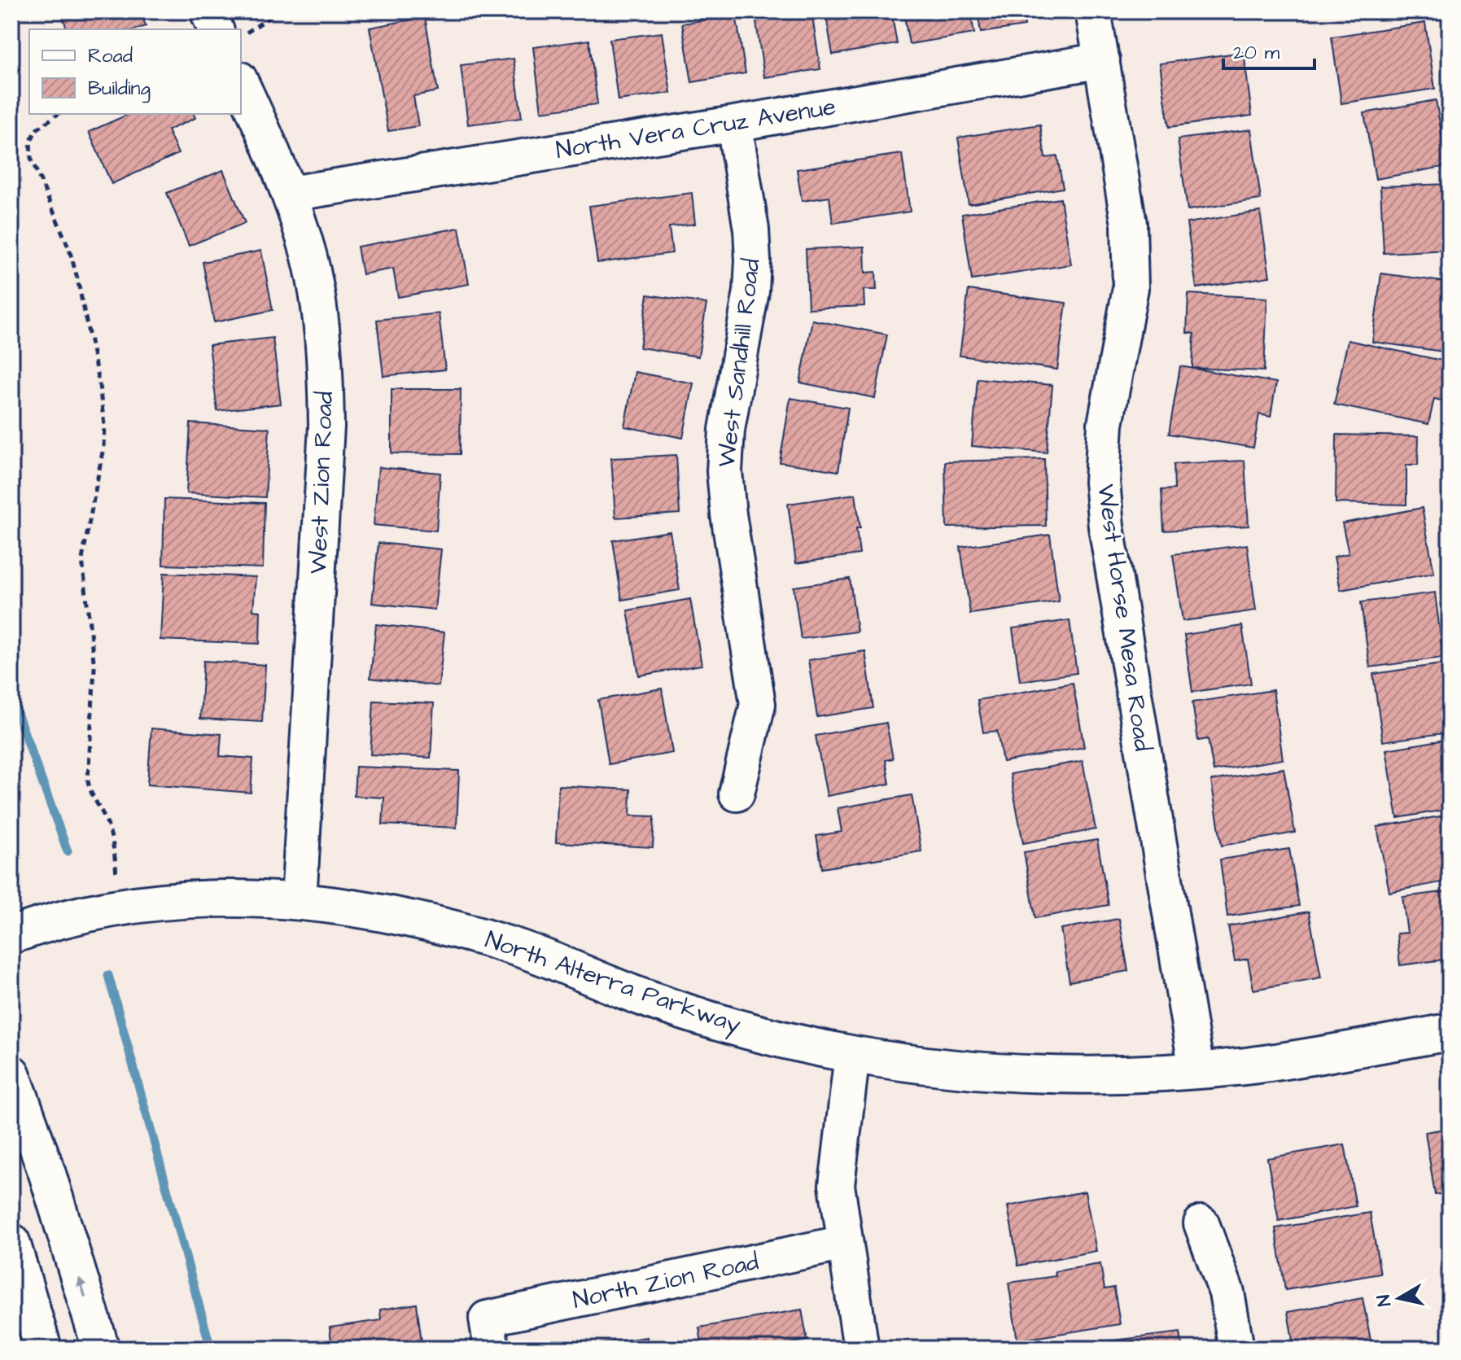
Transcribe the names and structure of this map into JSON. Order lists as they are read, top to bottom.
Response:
{
  "streets": {
    "street": [
      "North Vera Cruz Avenue",
      "West Sandhill Road",
      "West Zion Road",
      "West Horse Mesa Road",
      "North Alterra Parkway",
      "North Zion Road"
    ]
  },
  "crossings": [
    ["North Vera Cruz Avenue", "West Sandhill Road"],
    ["North Vera Cruz Avenue", "West Zion Road"],
    ["North Vera Cruz Avenue", "West Horse Mesa Road"],
    ["West Zion Road", "North Alterra Parkway"],
    ["West Horse Mesa Road", "North Alterra Parkway"]
  ],
  "legend": ["Road", "Building"],
  "scale_bar": "20 m",
  "north": "left"
}
